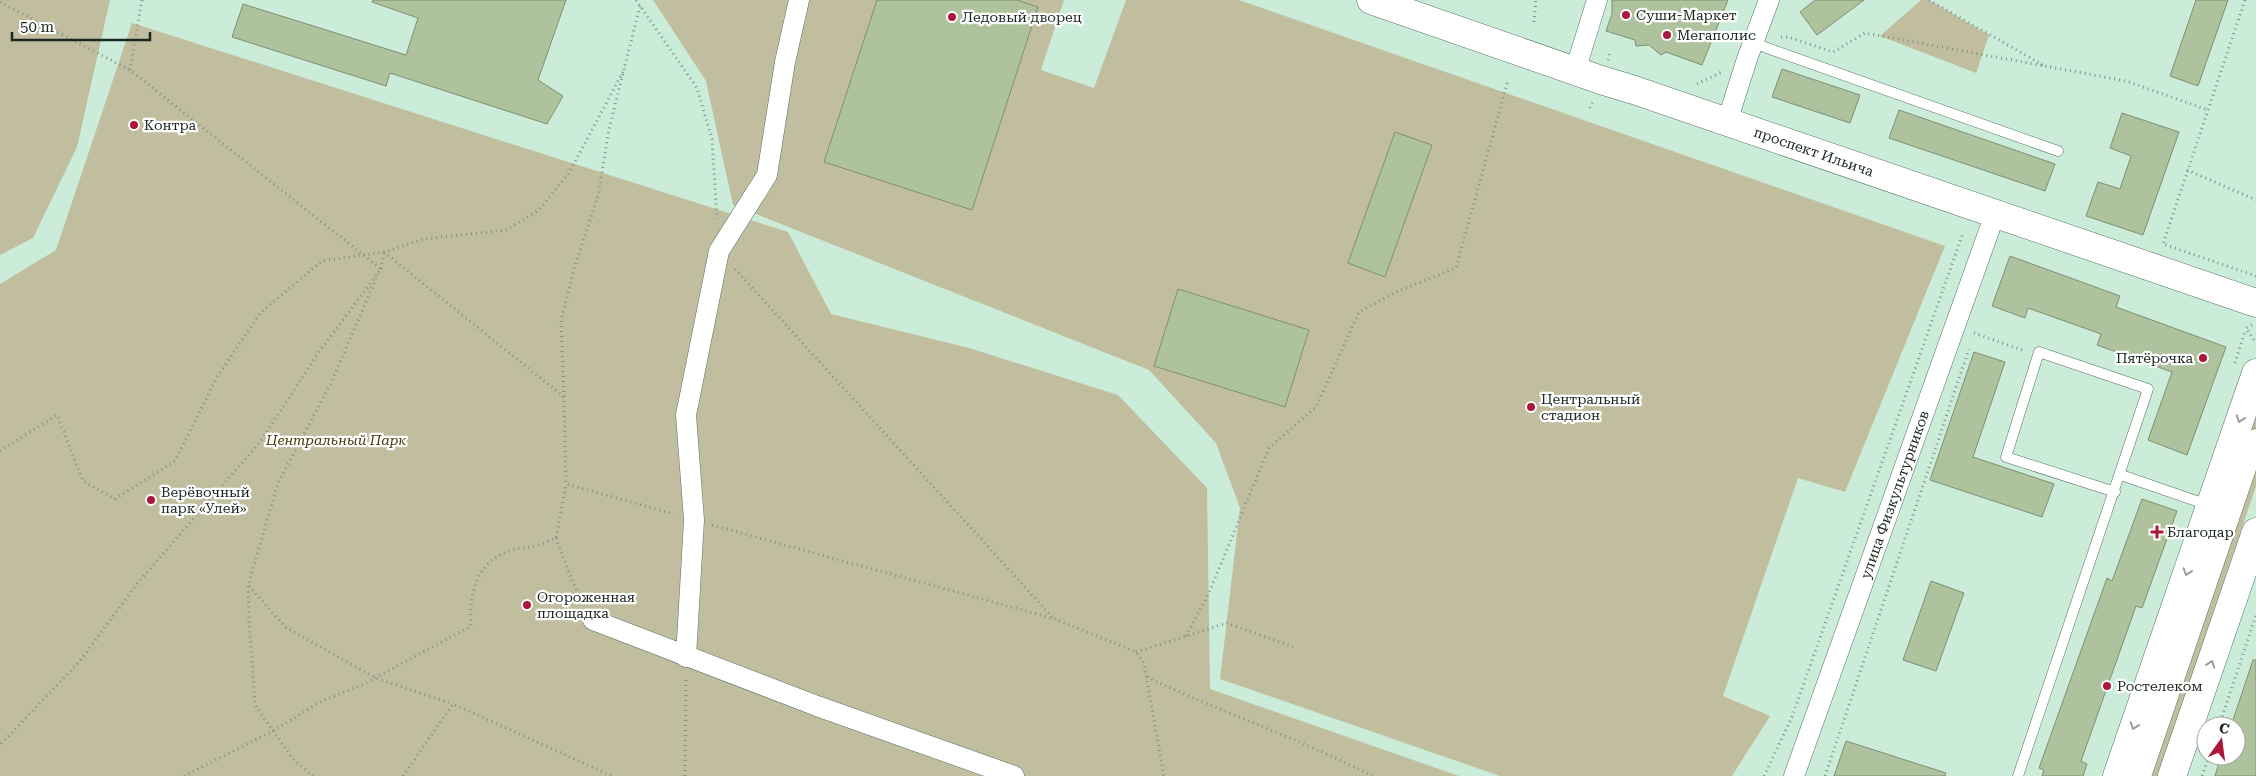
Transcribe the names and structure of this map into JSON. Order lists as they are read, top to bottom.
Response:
{
  "streets": {
    "main road": ["проспект Ильича"],
    "street": ["улица Физкультурников"]
  },
  "crossings": [
    ["проспект Ильича", "улица Физкультурников"]
  ],
  "parks": ["Центральный Парк"],
  "places": {
    "other": [
      "Суши-Маркет",
      "Ледовый дворец",
      "Мегаполис",
      "Контра",
      "Пятёрочка",
      "Центральный стадион",
      "Верёвочный парк «Улей»",
      "Огороженная площадка",
      "Ростелеком"
    ],
    "health": ["Благодар"]
  },
  "scale_bar": "50 m",
  "north": "top"
}
